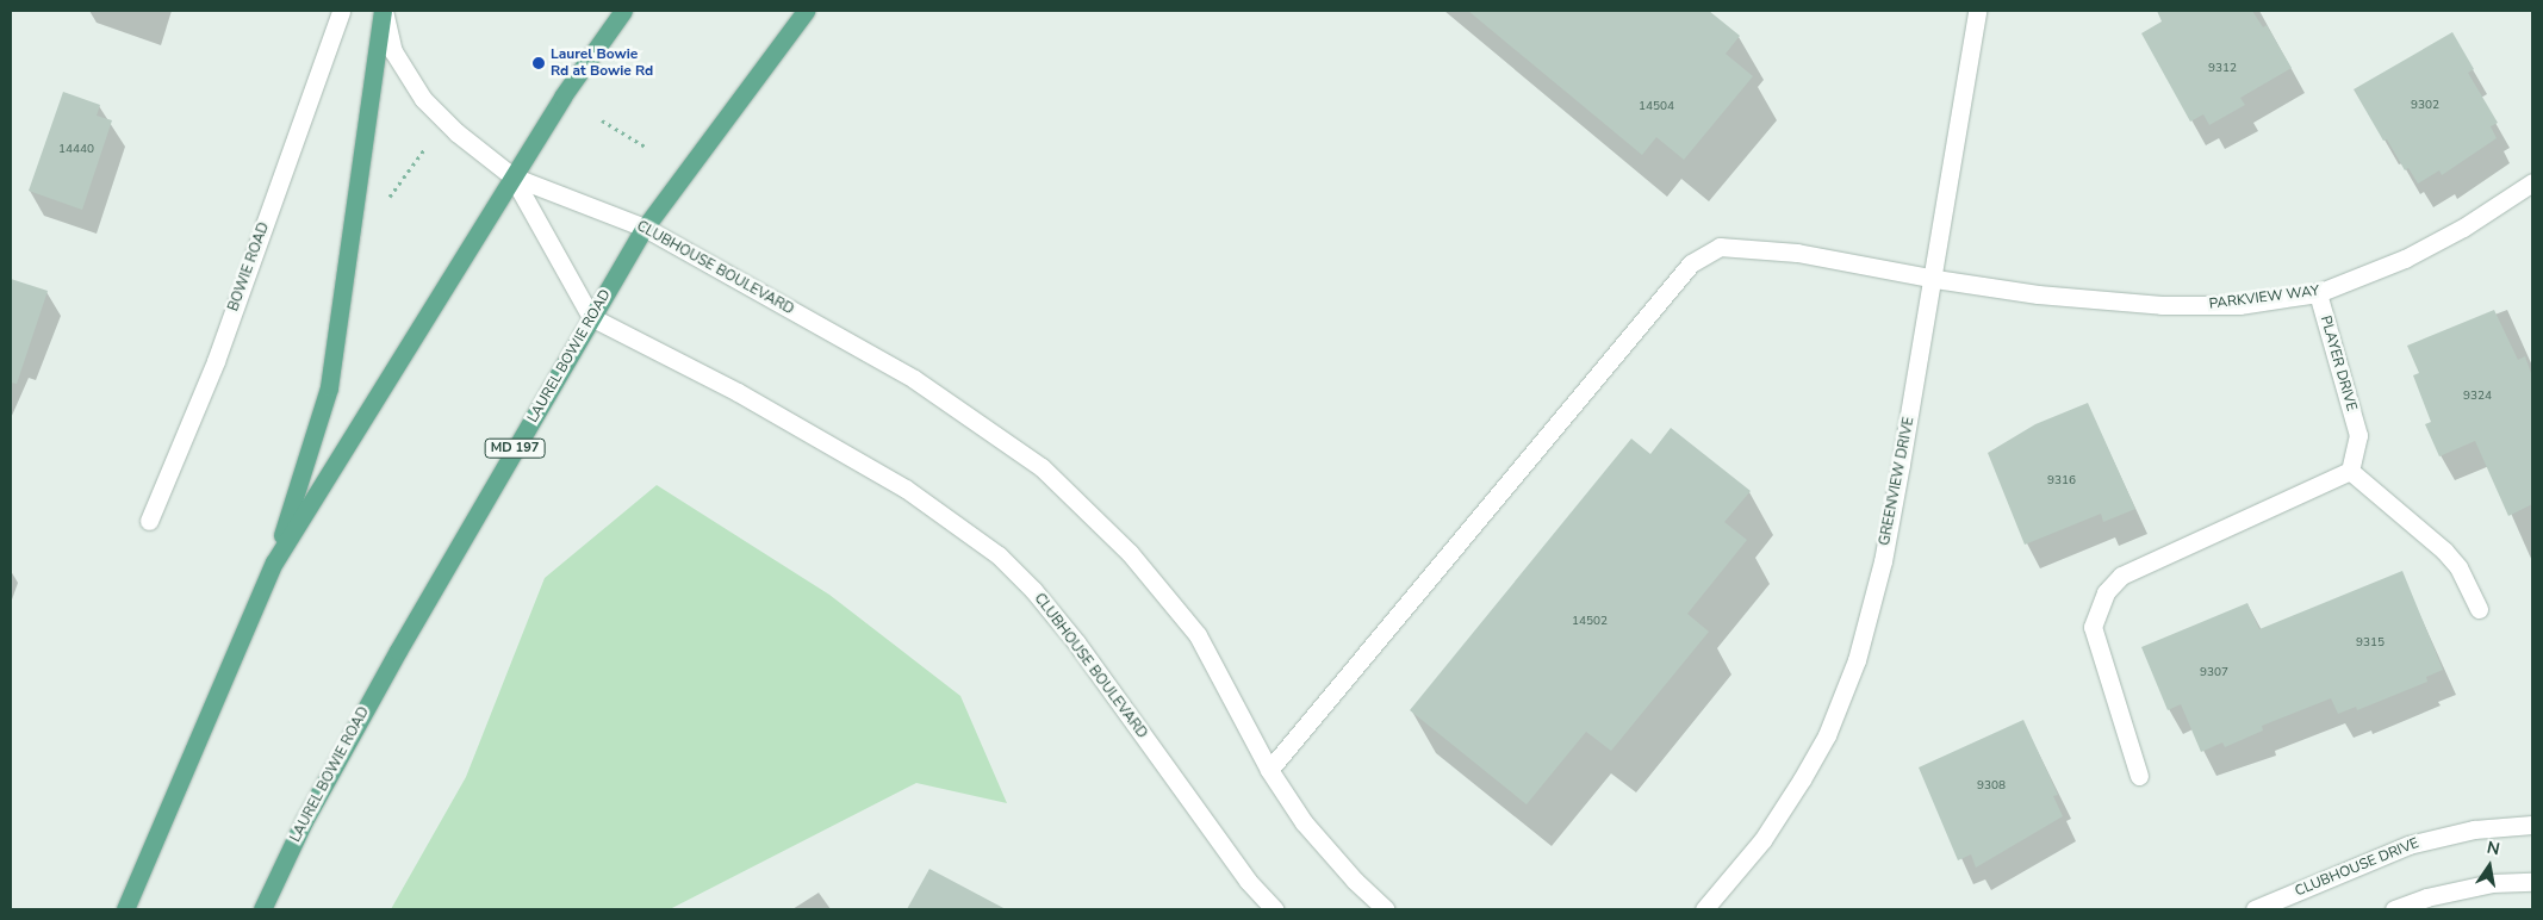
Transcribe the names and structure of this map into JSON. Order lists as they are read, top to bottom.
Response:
{
  "streets": {
    "main road": ["LAUREL BOWIE ROAD", "MD 197"],
    "street": [
      "BOWIE ROAD",
      "CLUBHOUSE BOULEVARD",
      "PARKVIEW WAY",
      "PLAYER DRIVE",
      "GREENVIEW DRIVE",
      "CLUBHOUSE DRIVE"
    ]
  },
  "crossings": [
    ["CLUBHOUSE BOULEVARD", "PARKVIEW WAY"],
    ["CLUBHOUSE BOULEVARD", "LAUREL BOWIE ROAD"],
    ["PARKVIEW WAY", "PLAYER DRIVE"],
    ["PARKVIEW WAY", "GREENVIEW DRIVE"]
  ],
  "places": ["Laurel Bowie Rd at Bowie Rd"],
  "house_numbers": [
    "9312",
    "9302",
    "14504",
    "14440",
    "9324",
    "9316",
    "14502",
    "9315",
    "9307",
    "9308"
  ],
  "north": "top"
}
